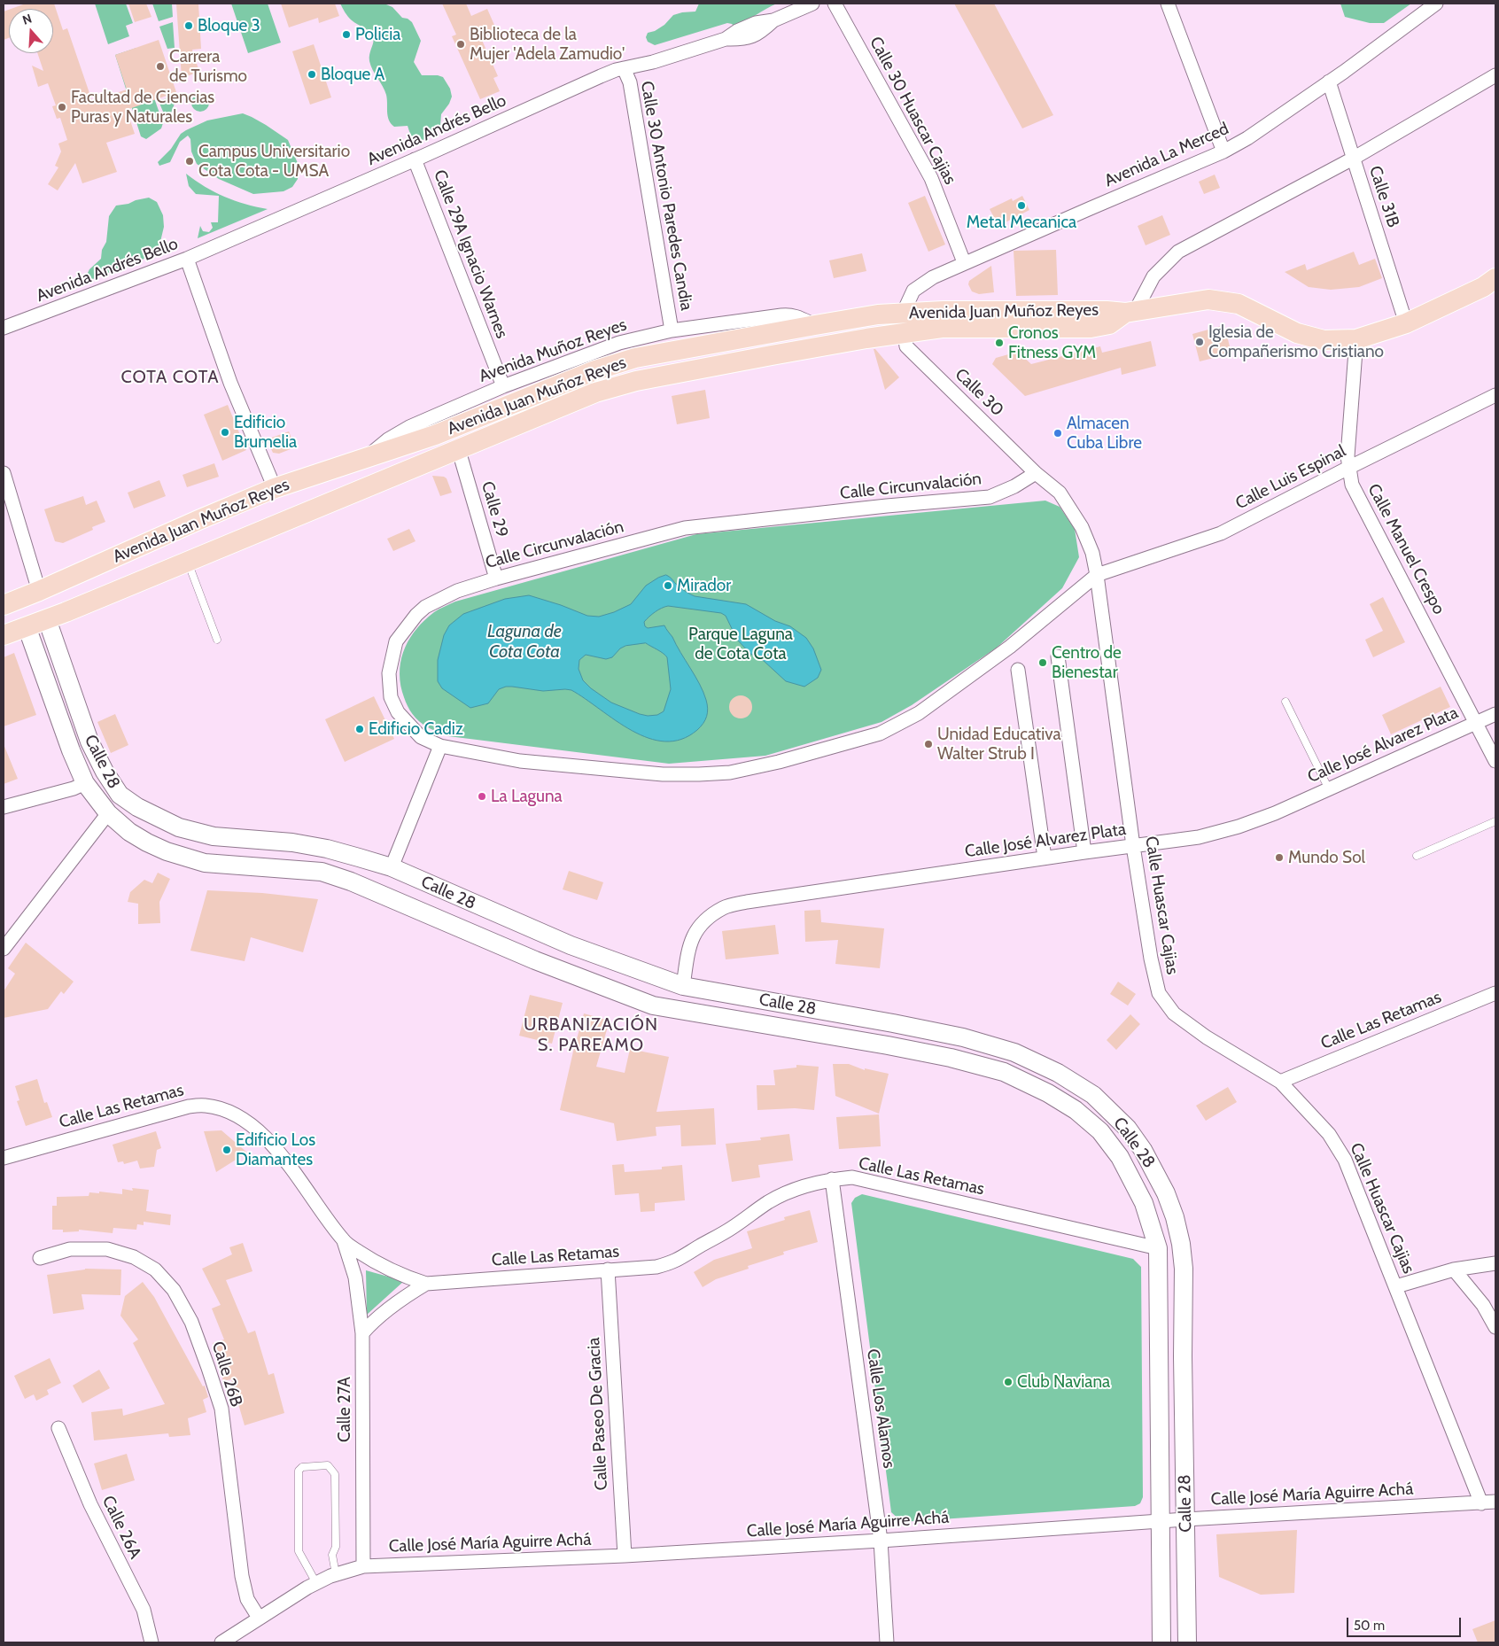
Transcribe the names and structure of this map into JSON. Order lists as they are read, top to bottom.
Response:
{
  "streets": {
    "main road": ["Avenida Juan Muñoz Reyes", "Calle 28"],
    "street": [
      "Calle 30 Huascar Cajias",
      "Avenida Andrés Bello",
      "Avenida La Merced",
      "Calle 30 Antonio Paredes Candia",
      "Calle 31B",
      "Calle 29A Ignacio Warnes",
      "Avenida Muñoz Reyes",
      "Calle 30",
      "Calle Luis Espinal",
      "Calle Circunvalación",
      "Calle 29",
      "Calle Manuel Crespo",
      "Calle José Alvarez Plata",
      "Calle Huascar Cajias",
      "Calle Las Retamas",
      "Calle 26B",
      "Calle Los Alamos",
      "Calle 27A",
      "Calle Paseo De Gracia",
      "Calle José María Aguirre Achá",
      "Calle 26A"
    ]
  },
  "crossings": [
    ["Calle 30 Huascar Cajias", "Avenida La Merced"],
    ["Avenida Andrés Bello", "Calle 30 Antonio Paredes Candia"],
    ["Avenida Andrés Bello", "Calle 29A Ignacio Warnes"],
    ["Avenida La Merced", "Calle 31B"],
    ["Avenida La Merced", "Avenida Juan Muñoz Reyes"],
    ["Calle 30 Antonio Paredes Candia", "Avenida Muñoz Reyes"],
    ["Calle 31B", "Avenida Juan Muñoz Reyes"],
    ["Calle 29A Ignacio Warnes", "Avenida Muñoz Reyes"],
    ["Avenida Juan Muñoz Reyes", "Avenida Muñoz Reyes"],
    ["Avenida Juan Muñoz Reyes", "Calle 30"],
    ["Avenida Juan Muñoz Reyes", "Calle 29"],
    ["Avenida Juan Muñoz Reyes", "Calle Manuel Crespo"],
    ["Avenida Juan Muñoz Reyes", "Calle 28"],
    ["Calle 30", "Calle Circunvalación"],
    ["Calle Luis Espinal", "Calle Circunvalación"],
    ["Calle Luis Espinal", "Calle Manuel Crespo"],
    ["Calle Luis Espinal", "Calle Huascar Cajias"],
    ["Calle Circunvalación", "Calle 29"],
    ["Calle Circunvalación", "Calle Huascar Cajias"],
    ["Calle Manuel Crespo", "Calle José Alvarez Plata"],
    ["Calle José Alvarez Plata", "Calle 28"],
    ["Calle José Alvarez Plata", "Calle Huascar Cajias"],
    ["Calle 28", "Calle Las Retamas"],
    ["Calle 28", "Calle José María Aguirre Achá"],
    ["Calle Huascar Cajias", "Calle Las Retamas"],
    ["Calle Huascar Cajias", "Calle José María Aguirre Achá"],
    ["Calle Las Retamas", "Calle Los Alamos"],
    ["Calle Las Retamas", "Calle 27A"],
    ["Calle Las Retamas", "Calle Paseo De Gracia"],
    ["Calle 26B", "Calle José María Aguirre Achá"],
    ["Calle Los Alamos", "Calle José María Aguirre Achá"],
    ["Calle 27A", "Calle José María Aguirre Achá"],
    ["Calle Paseo De Gracia", "Calle José María Aguirre Achá"]
  ],
  "districts": ["COTA COTA", "URBANIZACIÓN S. PAREAMO"],
  "water": ["Laguna de Cota Cota"],
  "parks": ["Parque Laguna de Cota Cota"],
  "places": [
    "Bloque 3",
    "Policia",
    "Biblioteca de la Mujer 'Adela Zamudio'",
    "Carrera de Turismo",
    "Bloque A",
    "Facultad de Ciencias Puras y Naturales",
    "Campus Universitario Cota Cota - UMSA",
    "Metal Mecanica",
    "Iglesia de Compañerismo Cristiano",
    "Cronos Fitness GYM",
    "Edificio Brumelia",
    "Almacen Cuba Libre",
    "Mirador",
    "Centro de Bienestar",
    "Edificio Cadiz",
    "Unidad Educativa Walter Strub I",
    "La Laguna",
    "Mundo Sol",
    "Edificio Los Diamantes",
    "Club Naviana"
  ],
  "scale_bar": "50 m",
  "north": "top"
}
